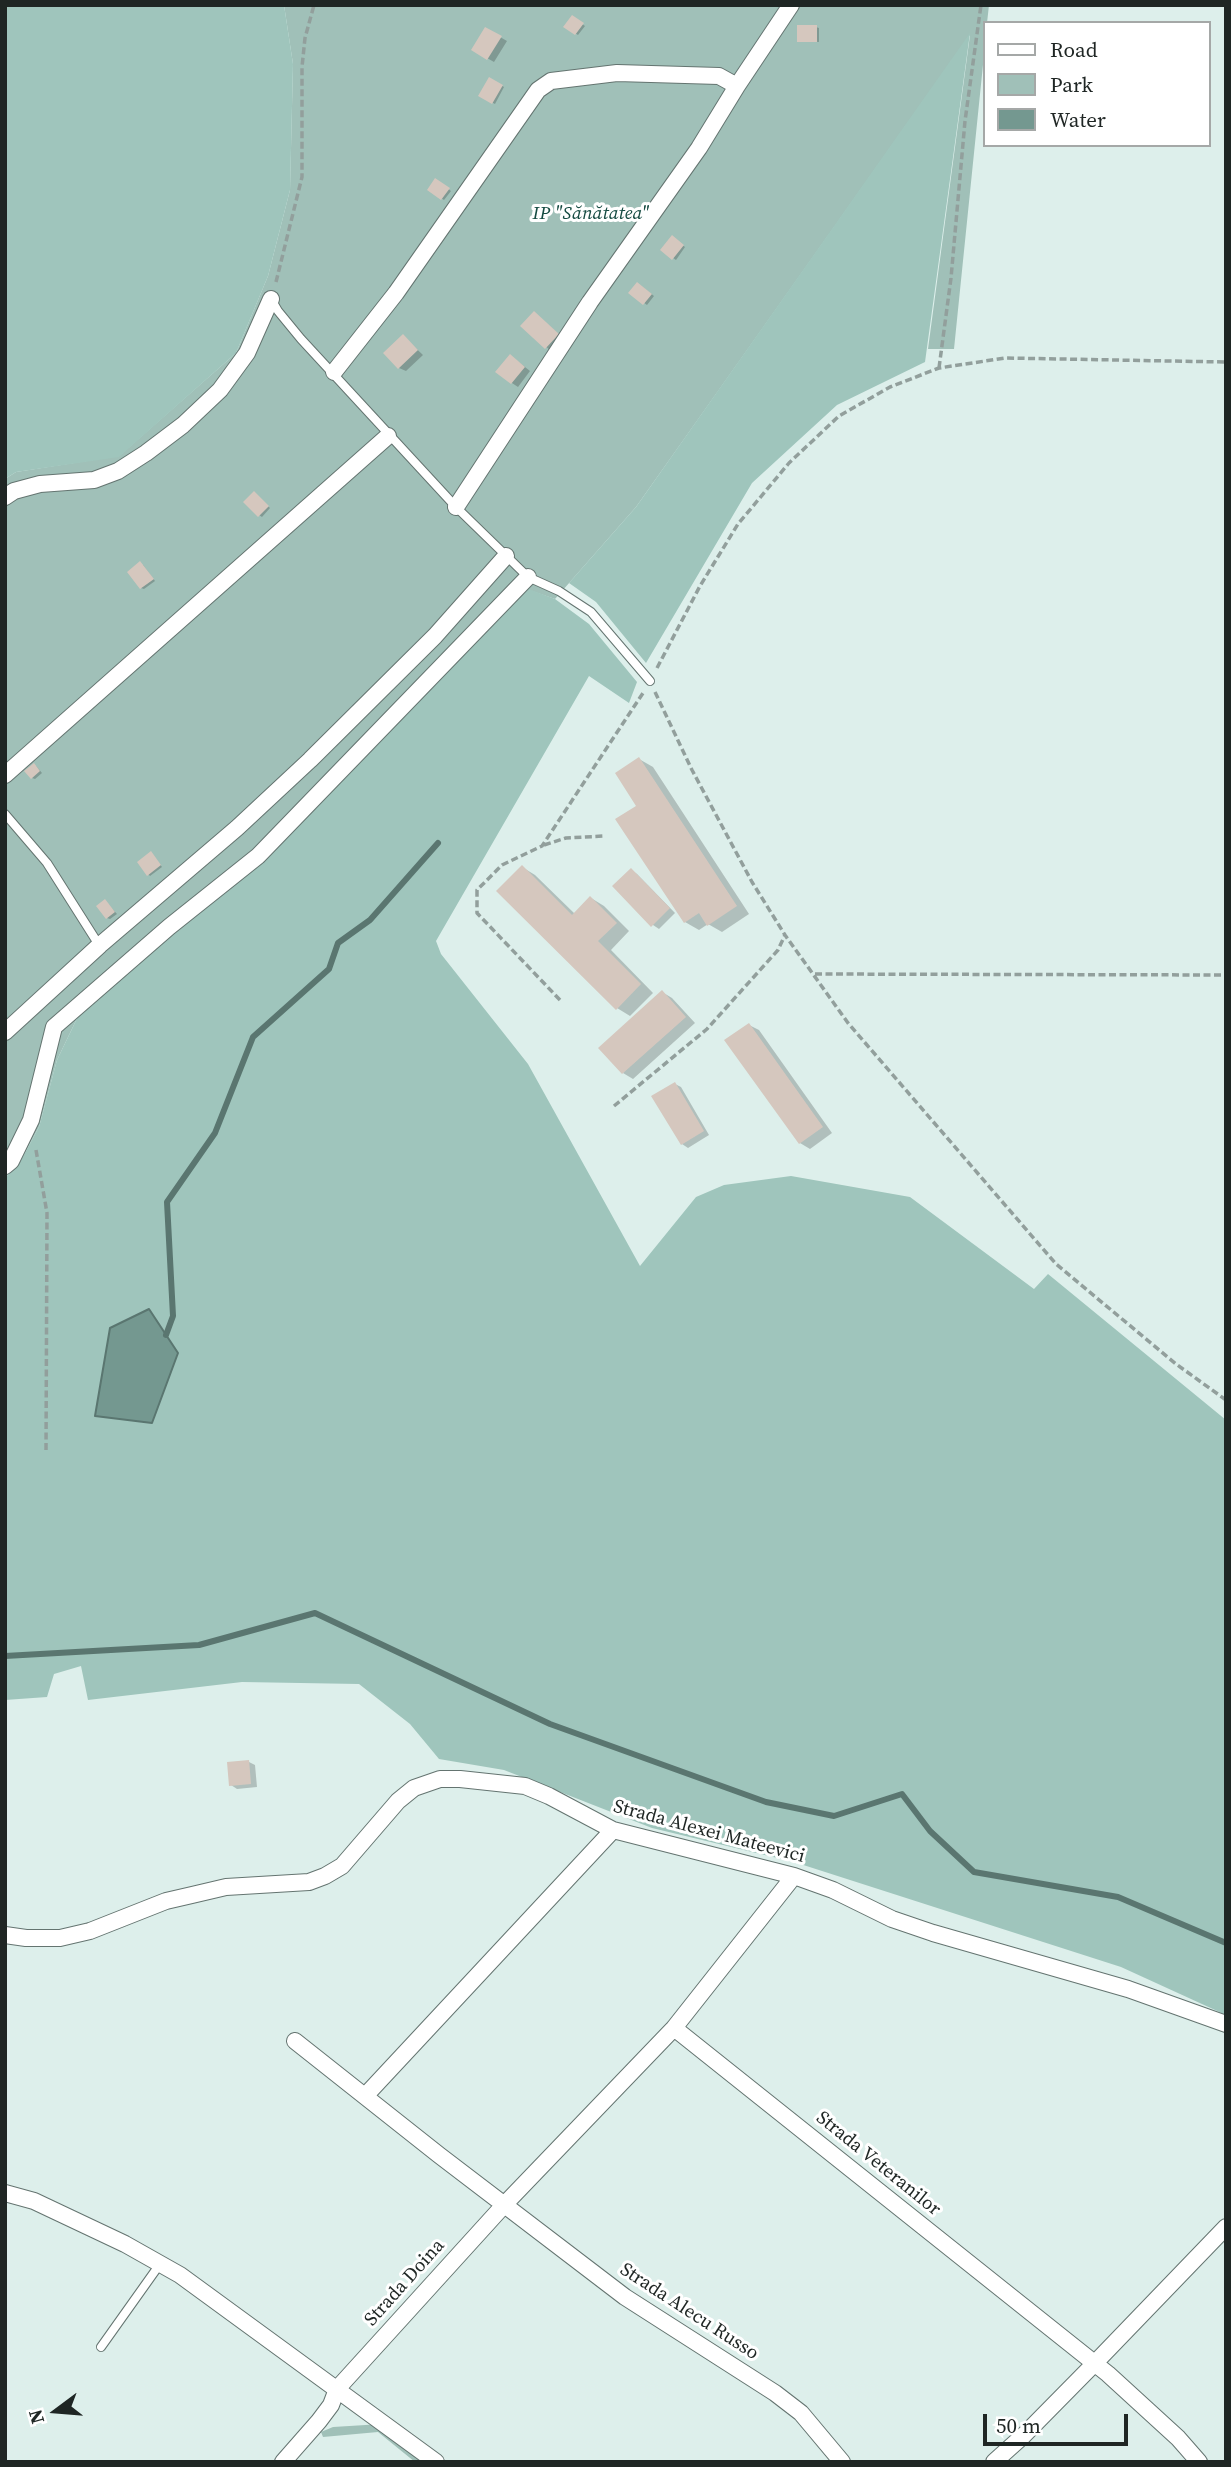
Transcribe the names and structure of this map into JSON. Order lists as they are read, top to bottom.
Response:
{
  "streets": {
    "street": [
      "Strada Alexei Mateevici",
      "Strada Veteranilor",
      "Strada Doina",
      "Strada Alecu Russo"
    ]
  },
  "crossings": [
    ["Strada Doina", "Strada Alecu Russo"]
  ],
  "parks": ["IP \"Sănătatea\""],
  "legend": ["Road", "Park", "Water"],
  "scale_bar": "50 m",
  "north": "left"
}
